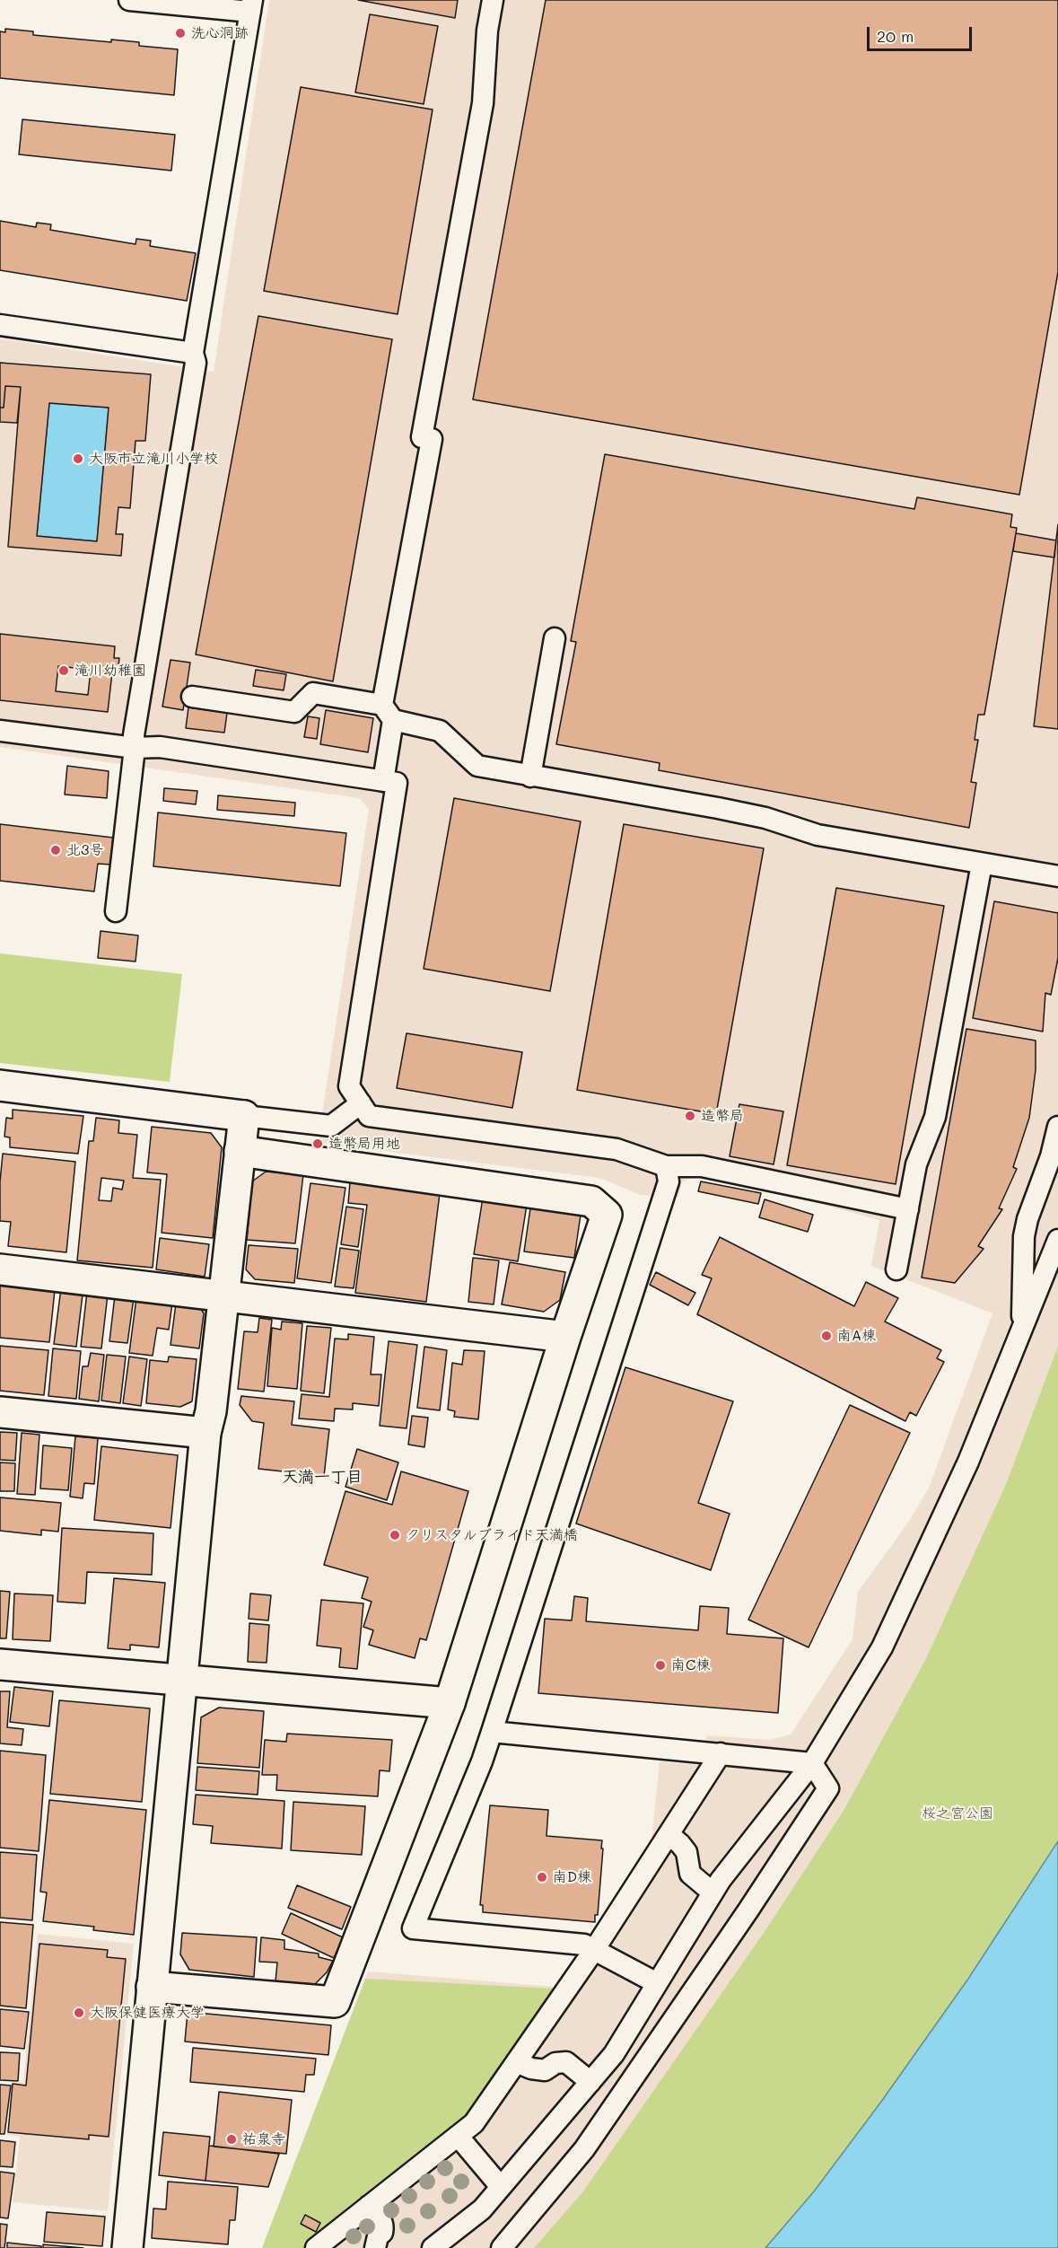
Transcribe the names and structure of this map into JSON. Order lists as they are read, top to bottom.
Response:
{
  "districts": ["天満一丁目"],
  "parks": ["桜之宮公園"],
  "places": [
    "洗心洞跡",
    "大阪市立滝川小学校",
    "滝川幼稚園",
    "北3号",
    "造幣局",
    "造幣局用地",
    "南A棟",
    "クリスタルブライド天満橋",
    "南C棟",
    "南D棟",
    "大阪保健医療大学",
    "祐泉寺"
  ],
  "scale_bar": "20 m"
}
